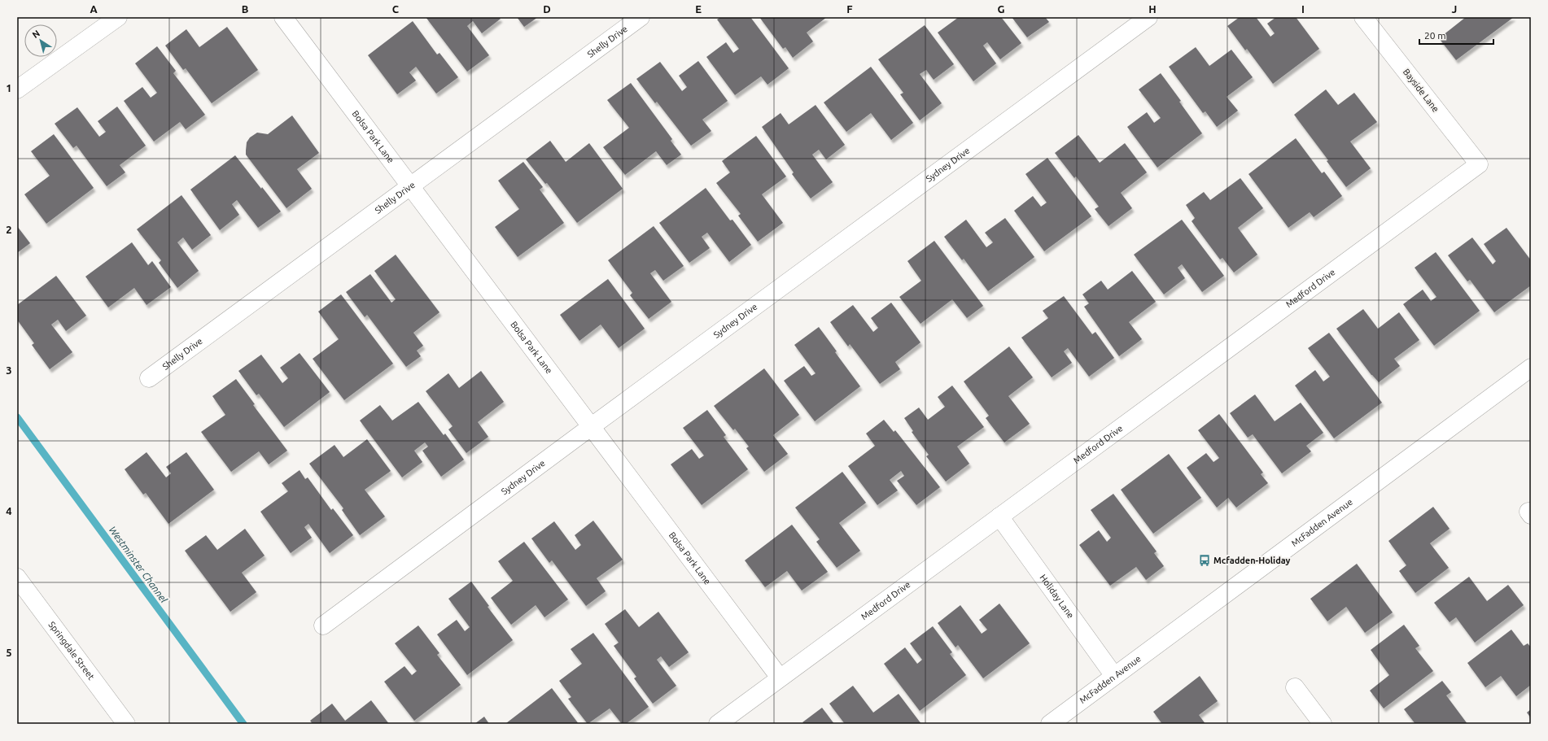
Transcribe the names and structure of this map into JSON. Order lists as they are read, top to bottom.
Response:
{
  "streets": {
    "street": [
      "Shelly Drive",
      "Bayside Lane",
      "Bolsa Park Lane",
      "Sydney Drive",
      "Medford Drive",
      "McFadden Avenue",
      "Holiday Lane",
      "Springdale Street"
    ]
  },
  "crossings": [
    ["Shelly Drive", "Bolsa Park Lane"],
    ["Bayside Lane", "Medford Drive"],
    ["Bolsa Park Lane", "Sydney Drive"],
    ["Bolsa Park Lane", "Medford Drive"],
    ["Medford Drive", "Holiday Lane"],
    ["McFadden Avenue", "Holiday Lane"]
  ],
  "water": ["Westminster Channel"],
  "places": {
    "bus stop": ["Mcfadden-Holiday"]
  },
  "scale_bar": "20 m",
  "north": "top left",
  "grid": {
    "columns": [
      "A",
      "B",
      "C",
      "D",
      "E",
      "F",
      "G",
      "H",
      "I",
      "J"
    ],
    "rows": [
      "1",
      "2",
      "3",
      "4",
      "5"
    ]
  }
}
